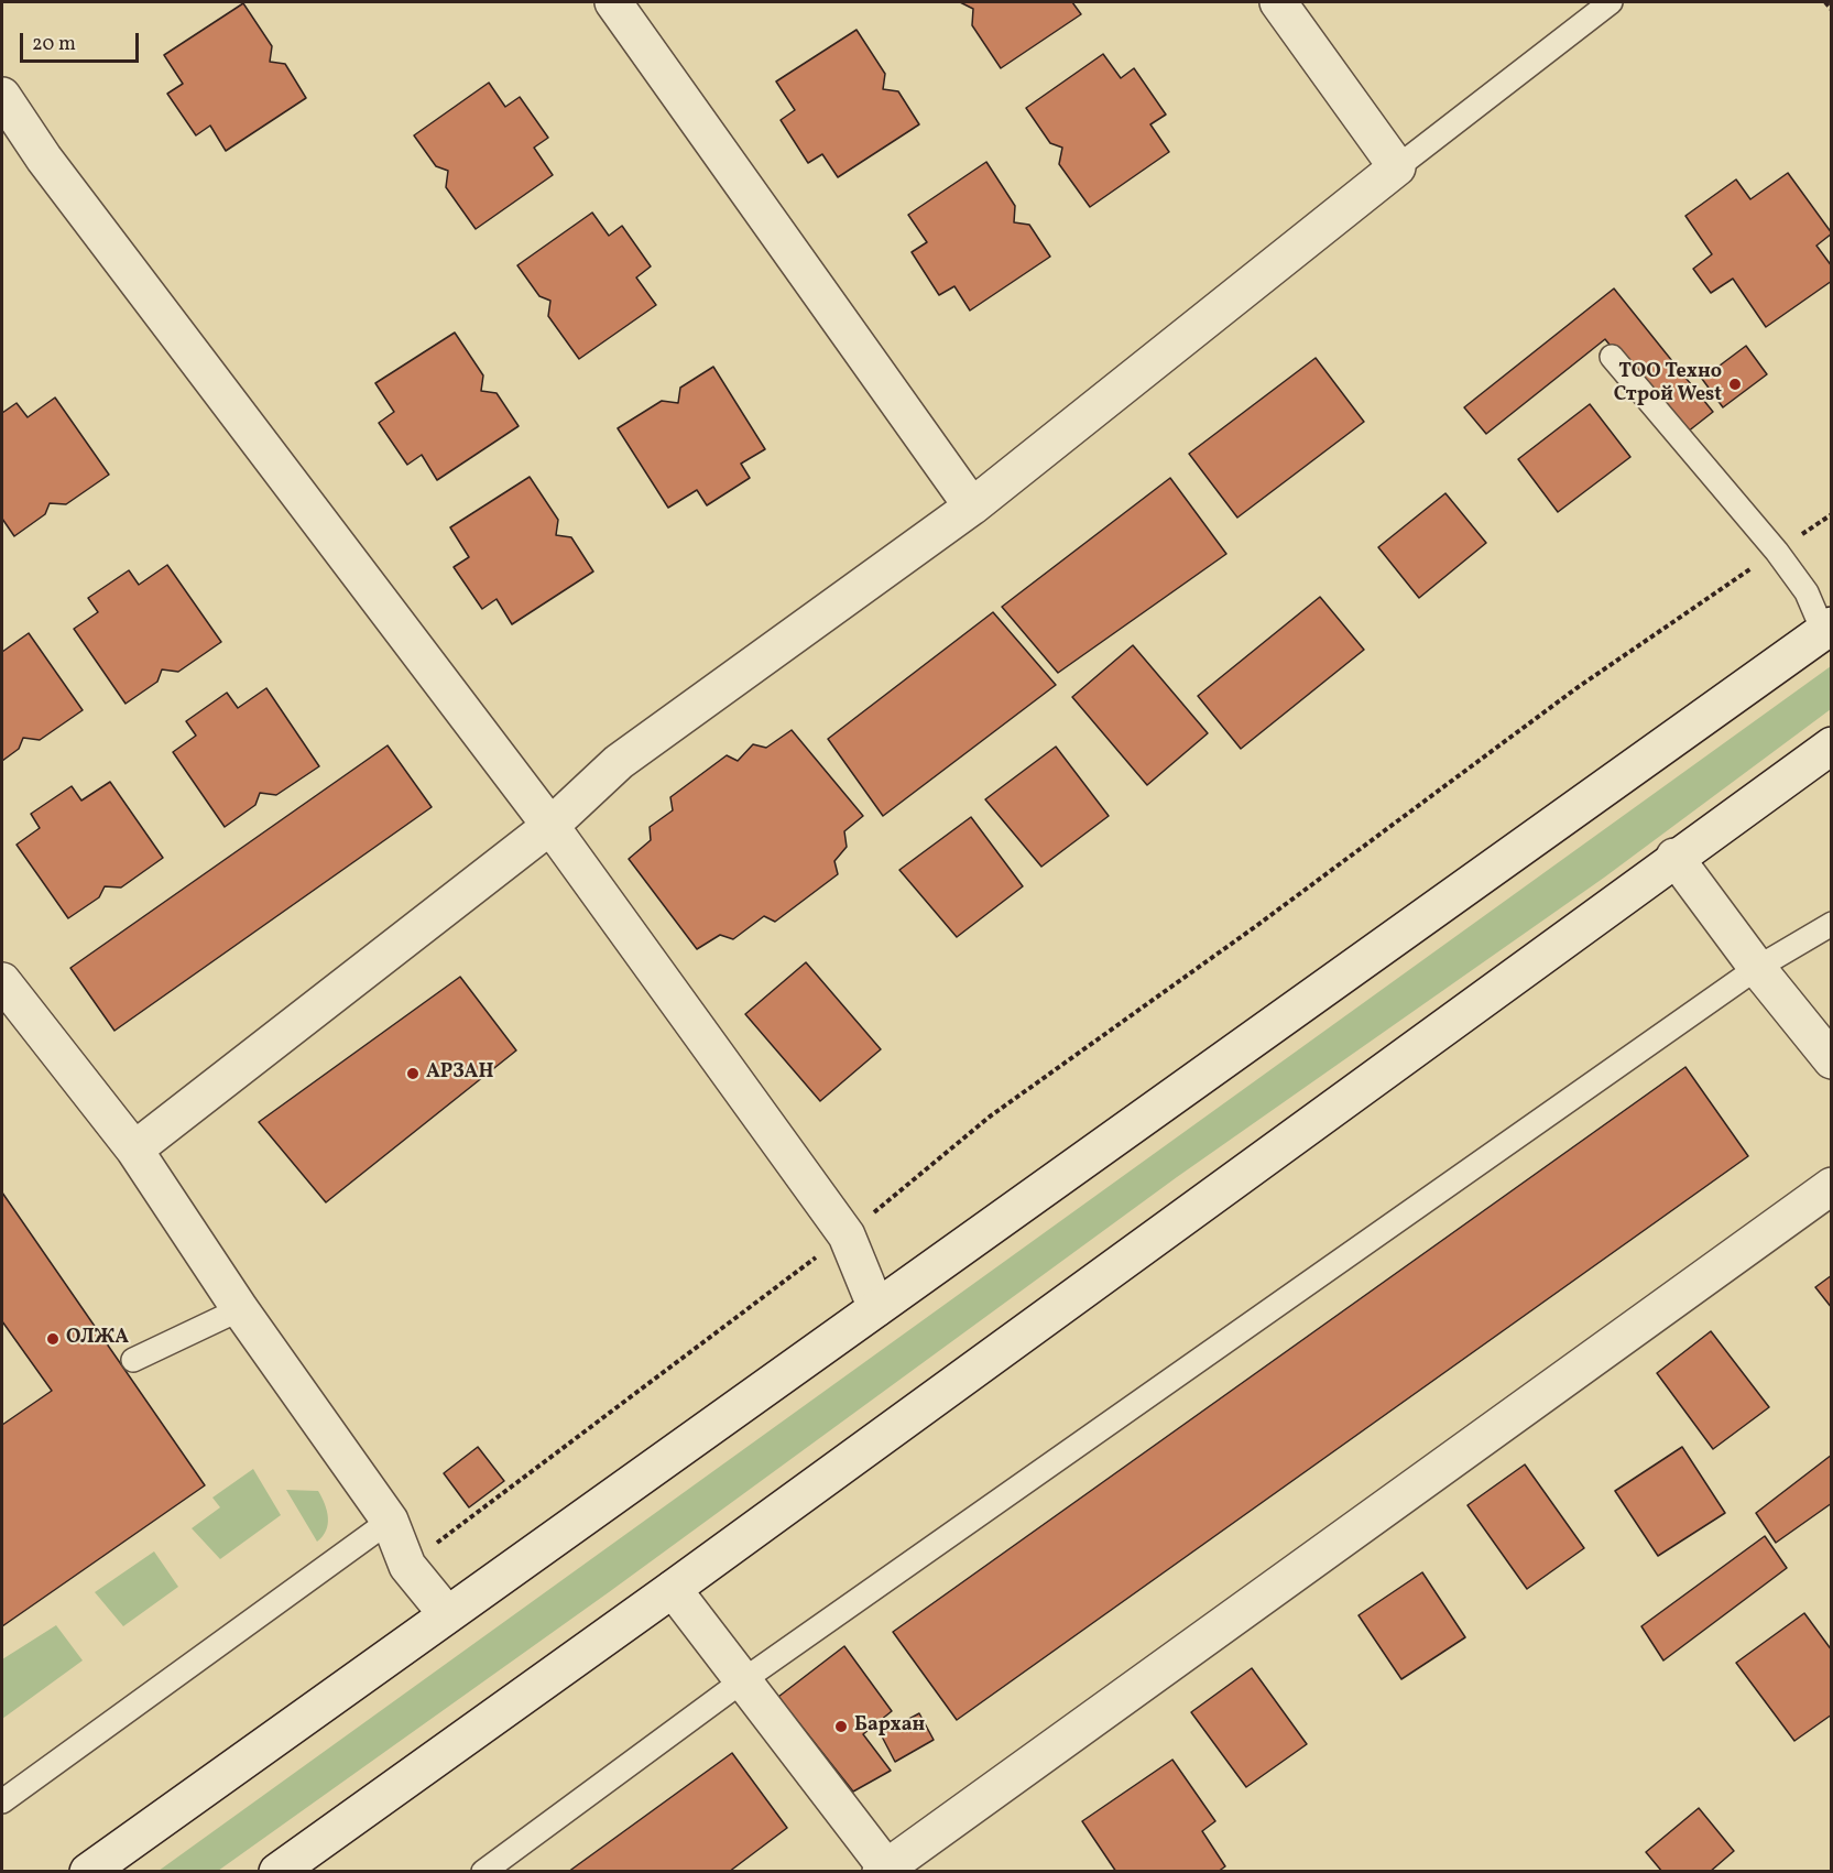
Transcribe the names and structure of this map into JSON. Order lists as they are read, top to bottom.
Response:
{
  "places": [
    "ТОО Техно Строй West",
    "АРЗАН",
    "ОЛЖА",
    "Бархан"
  ],
  "scale_bar": "20 m"
}
